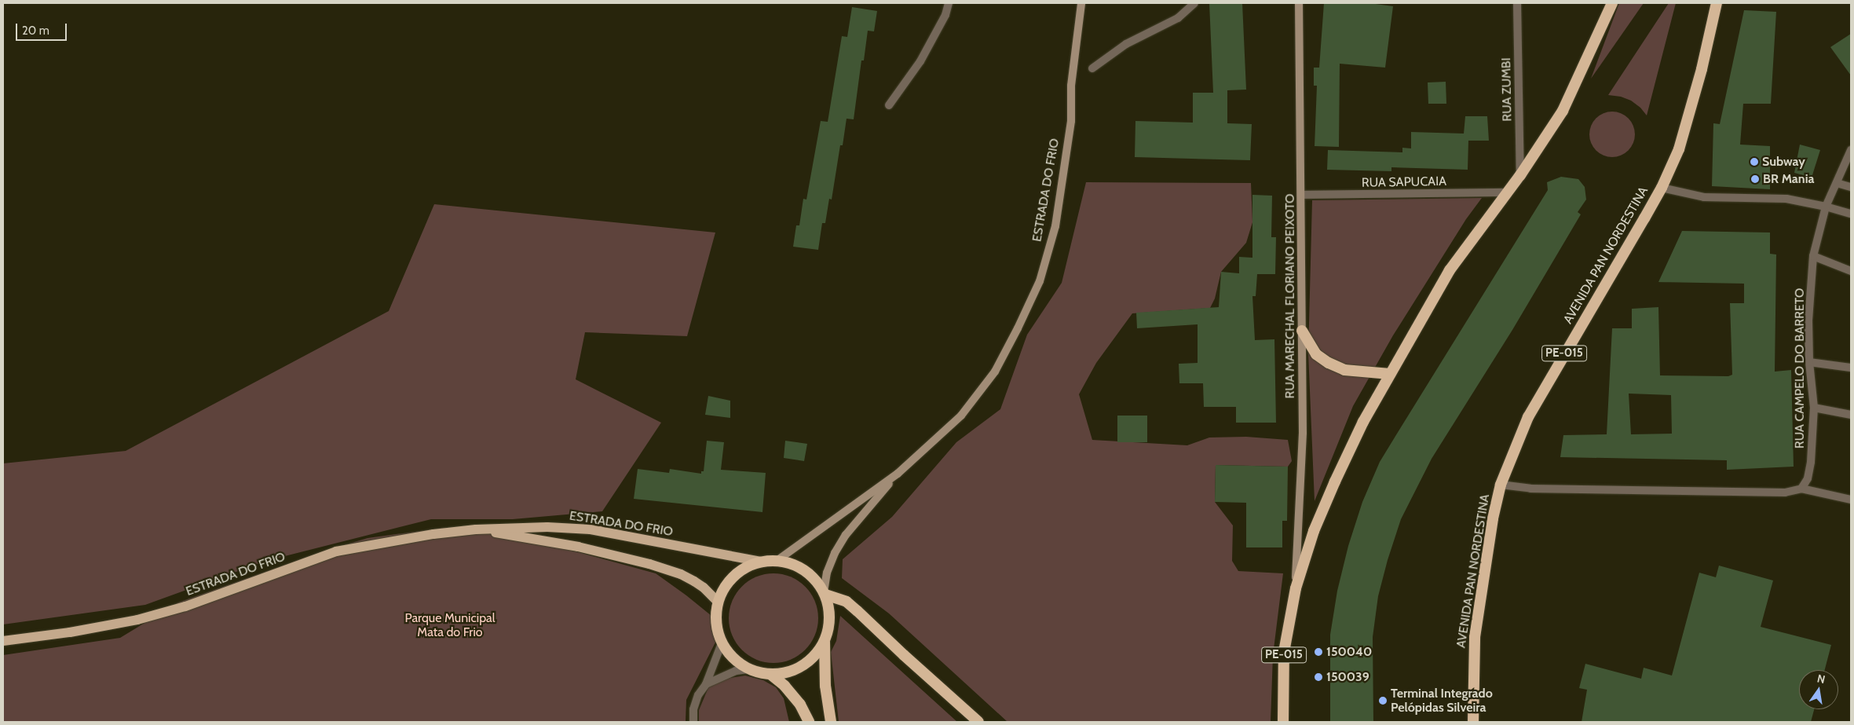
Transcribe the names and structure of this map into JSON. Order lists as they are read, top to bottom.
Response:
{
  "streets": {
    "highway": ["AVENIDA PAN NORDESTINA", "PE-015"],
    "main road": ["ESTRADA DO FRIO", "RUA MARECHAL FLORIANO PEIXOTO"],
    "street": ["RUA ZUMBI", "RUA SAPUCAIA", "RUA CAMPELO DO BARRETO"]
  },
  "crossings": [
    ["RUA ZUMBI", "PE-015"],
    ["RUA SAPUCAIA", "RUA MARECHAL FLORIANO PEIXOTO"],
    ["RUA SAPUCAIA", "PE-015"],
    ["RUA MARECHAL FLORIANO PEIXOTO", "PE-015"]
  ],
  "parks": ["Parque Municipal Mata do Frio"],
  "places": [
    "Subway",
    "BR Mania",
    "150040",
    "150039",
    "Terminal Integrado Pelópidas Silveira"
  ],
  "scale_bar": "20 m",
  "north": "top"
}
